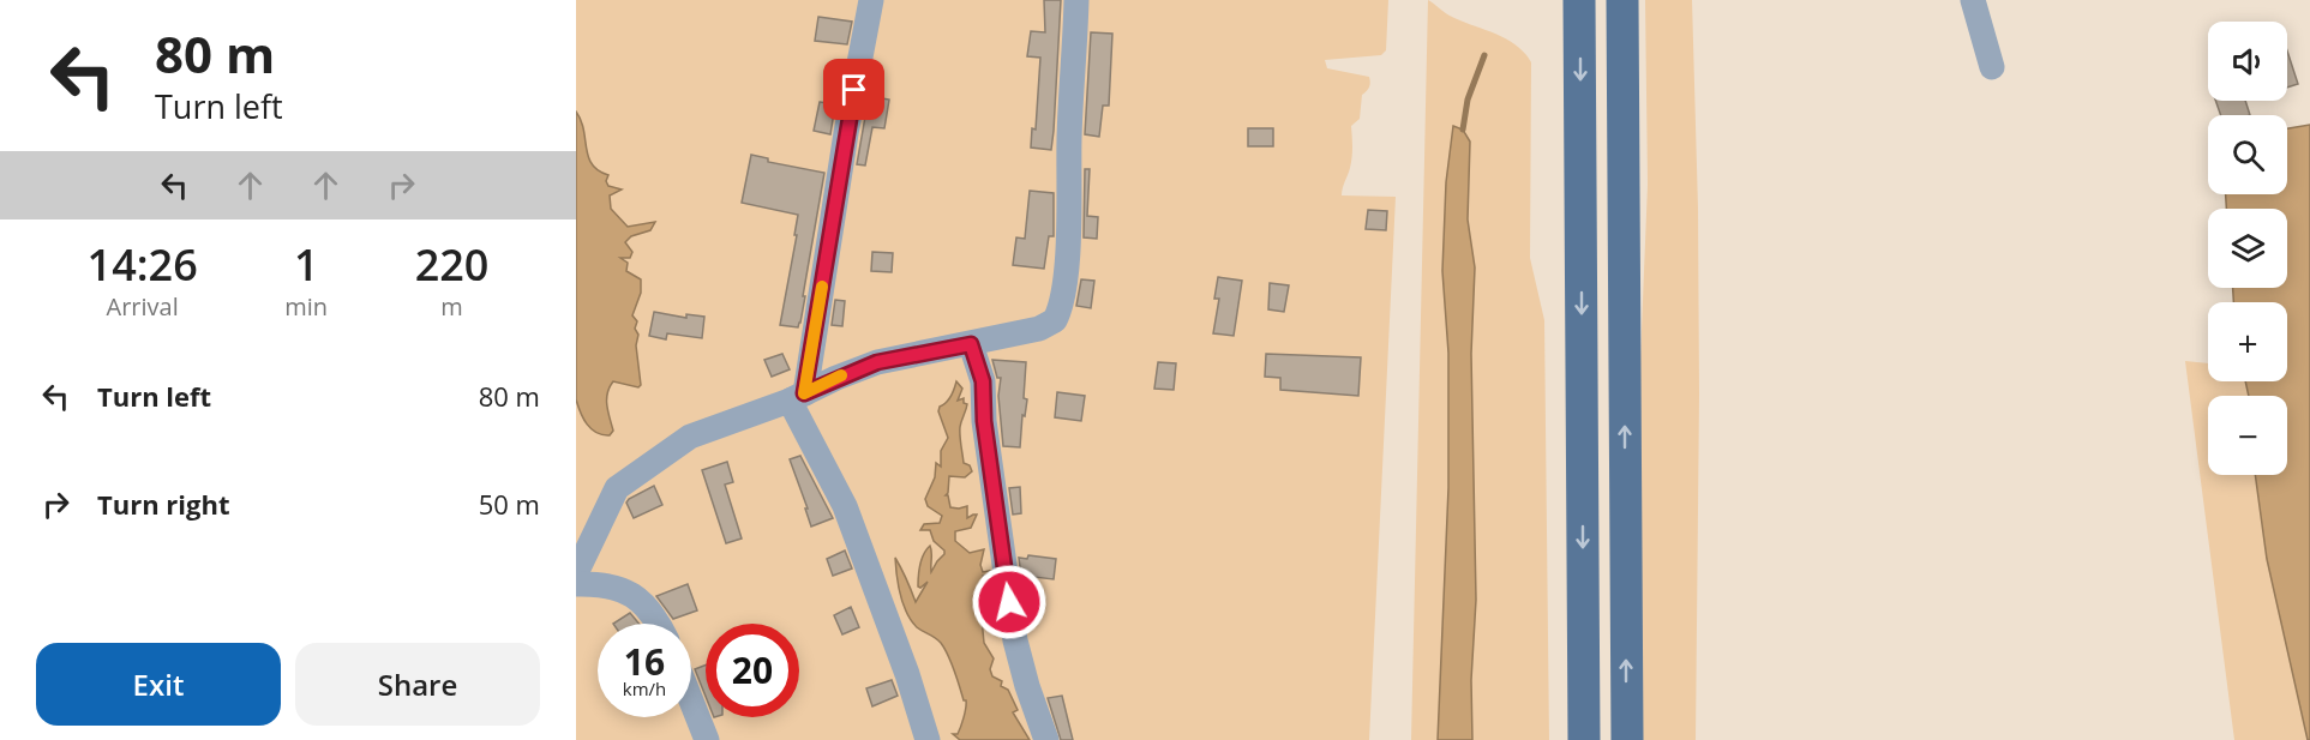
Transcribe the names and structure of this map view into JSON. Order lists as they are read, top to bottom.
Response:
{
  "page": {
    "turn": ["80 m", "Turn left"],
    "map_buttons": ["+", "−"],
    "eta": [
      "14:26",
      "Arrival",
      "1",
      "min",
      "220",
      "m"
    ],
    "list": [
      {
        "name": "Turn left",
        "value": "80 m"
      },
      {
        "name": "Turn right",
        "value": "50 m"
      }
    ],
    "speed": "16 km/h",
    "limit": "20",
    "buttons": ["Exit", "Share"]
  }
}
